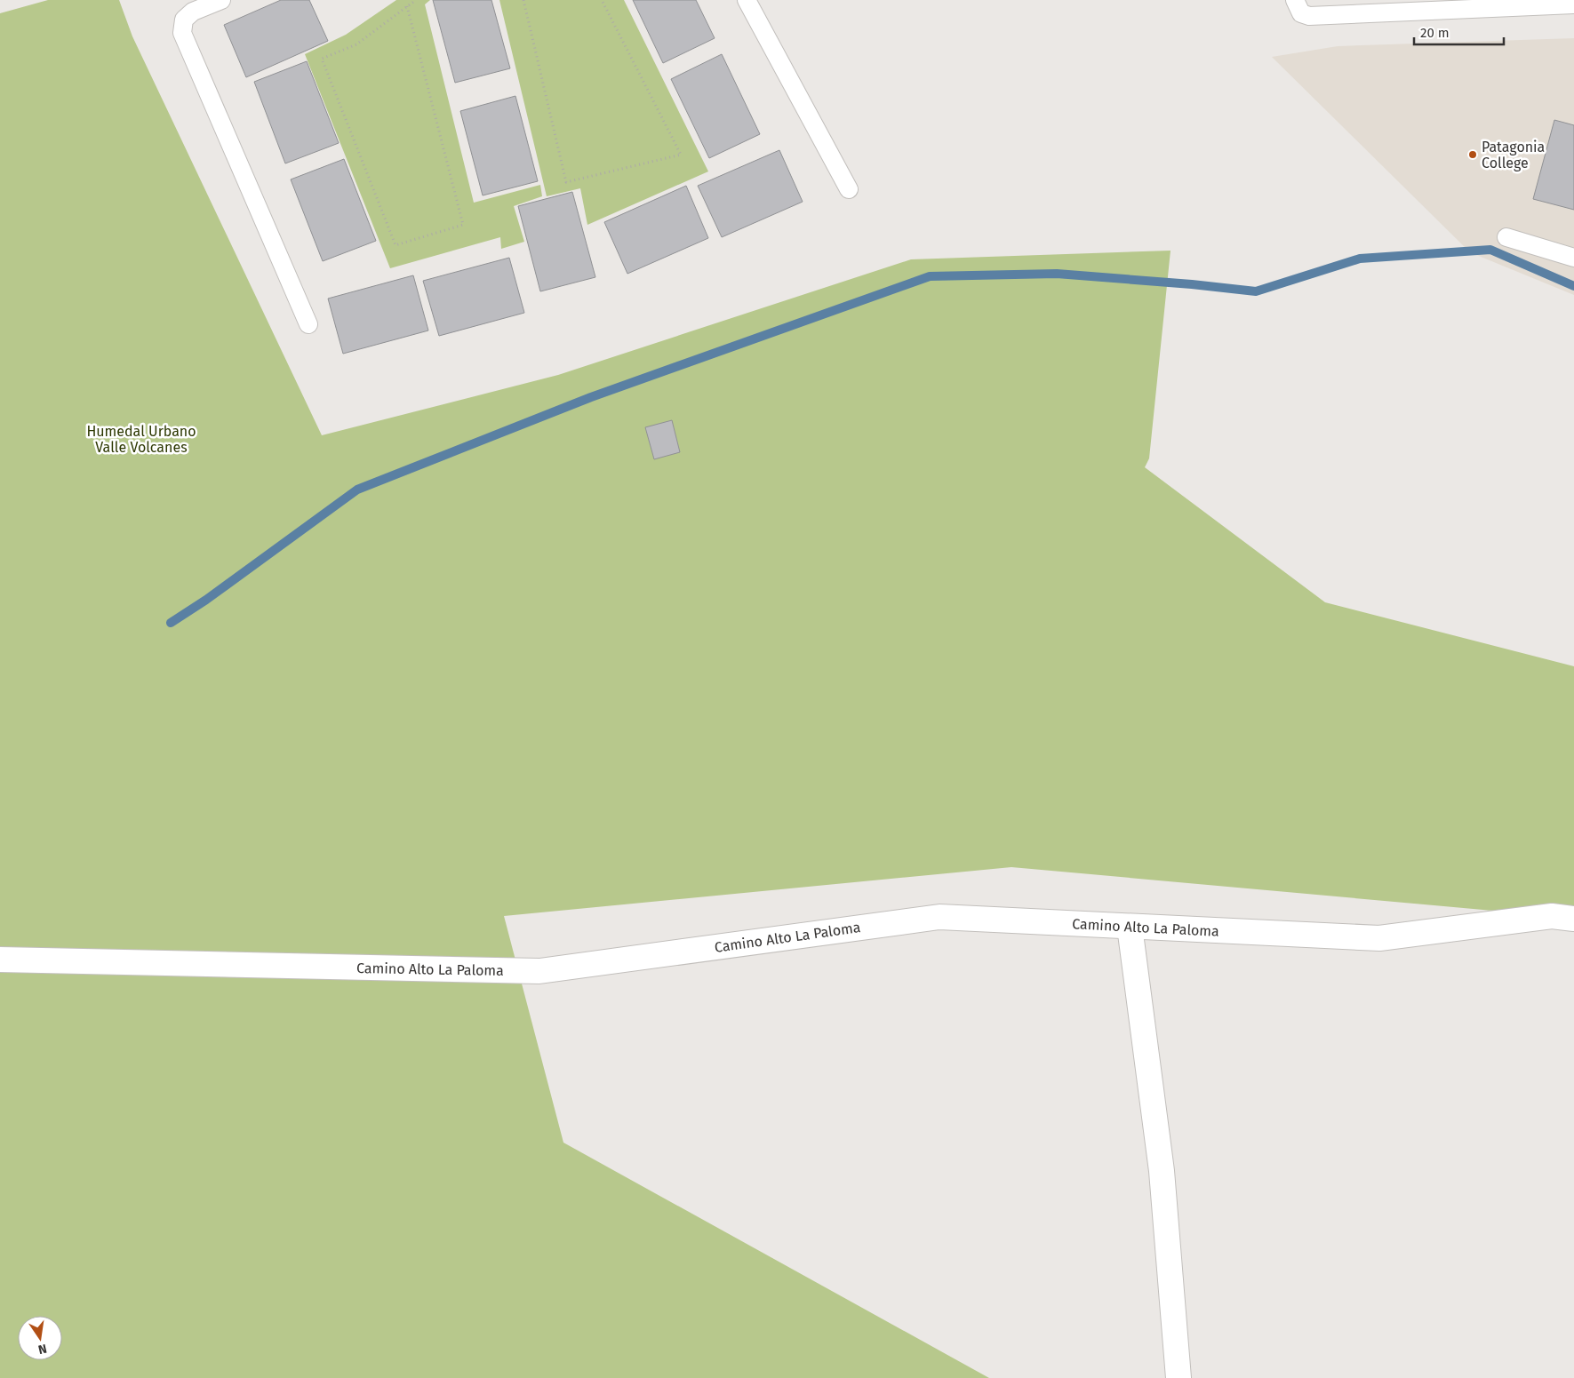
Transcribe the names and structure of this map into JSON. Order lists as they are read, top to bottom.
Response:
{
  "streets": {
    "street": ["Camino Alto La Paloma"]
  },
  "parks": ["Humedal Urbano Valle Volcanes"],
  "places": ["Patagonia College"],
  "scale_bar": "20 m",
  "north": "bottom"
}
